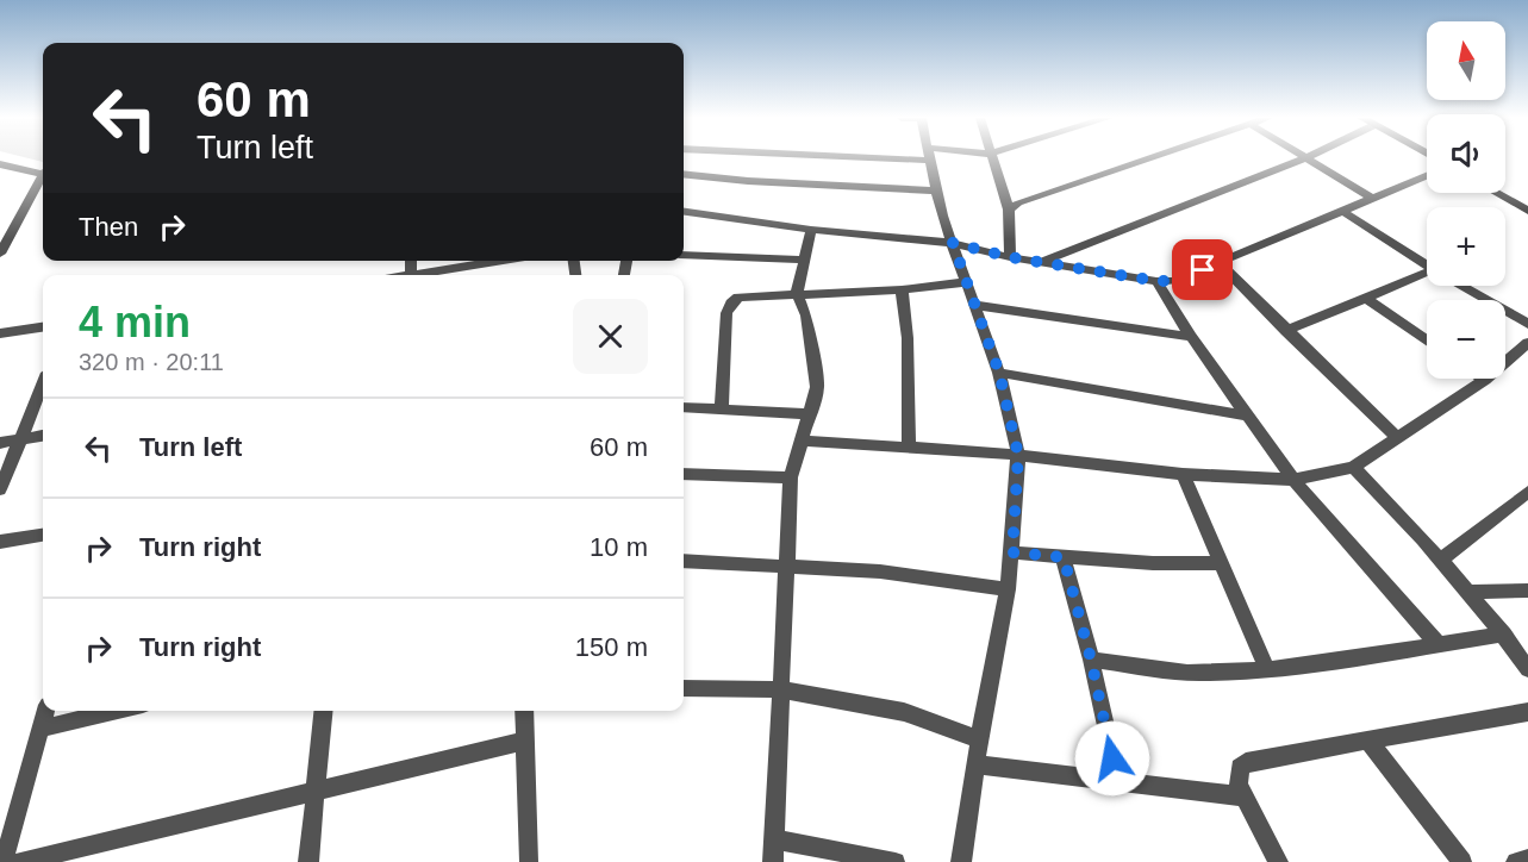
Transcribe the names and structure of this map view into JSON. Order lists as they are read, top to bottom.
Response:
{
  "north": "top",
  "page": {
    "map_buttons": ["+", "−"],
    "turn": ["60 m", "Turn left"],
    "then": "Then",
    "heading": ["4 min", "320 m · 20:11"],
    "list": [
      {
        "name": "Turn left",
        "value": "60 m"
      },
      {
        "name": "Turn right",
        "value": "10 m"
      },
      {
        "name": "Turn right",
        "value": "150 m"
      }
    ]
  }
}
